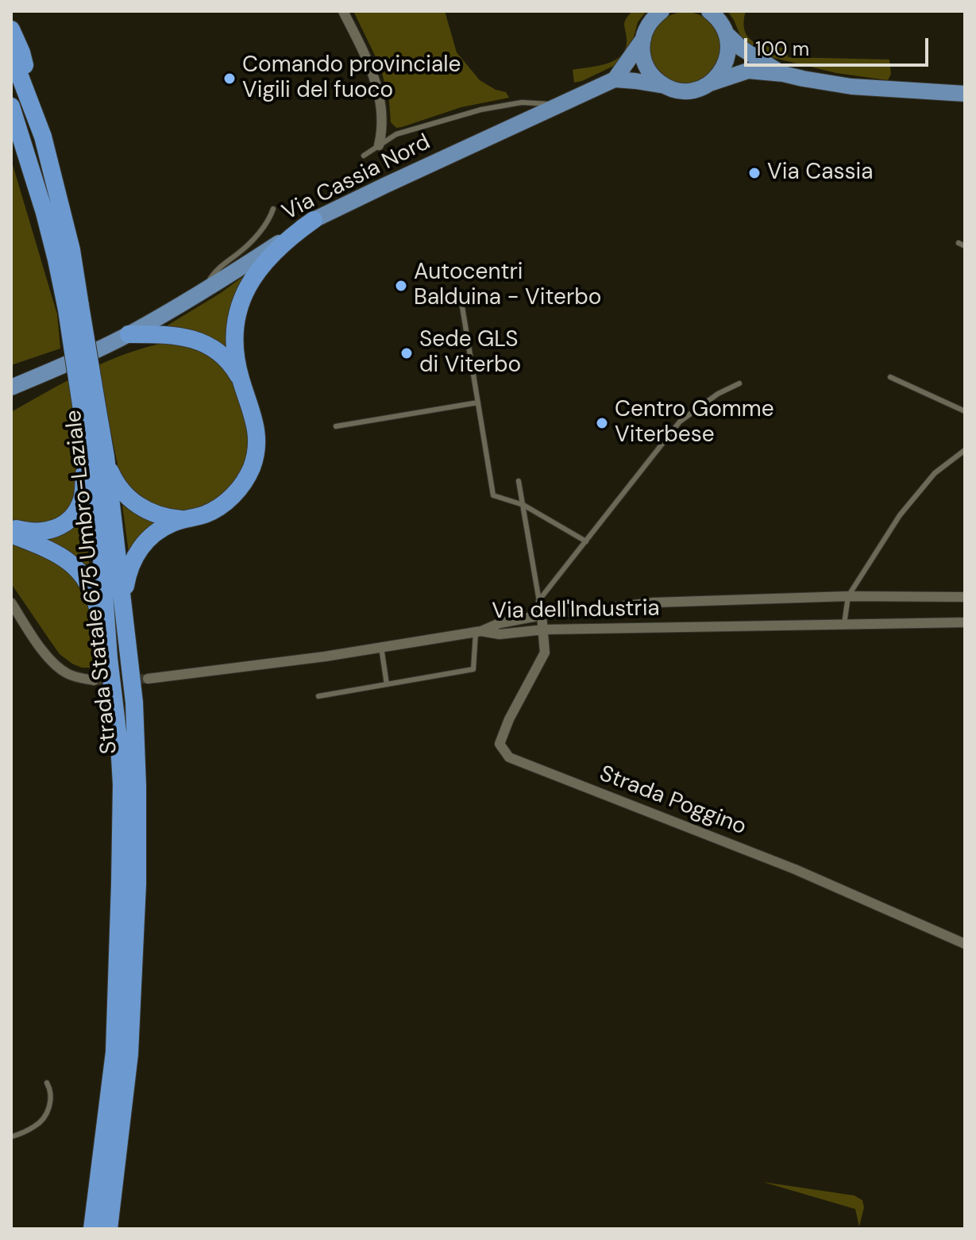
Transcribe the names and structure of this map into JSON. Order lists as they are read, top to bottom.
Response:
{
  "streets": {
    "highway": ["Strada Statale 675 Umbro-Laziale"],
    "main road": ["Via Cassia Nord"],
    "street": ["Via dell'Industria", "Strada Poggino"]
  },
  "crossings": [
    ["Via dell'Industria", "Strada Poggino"]
  ],
  "places": [
    "Comando provinciale Vigili del fuoco",
    "Via Cassia",
    "Autocentri Balduina - Viterbo",
    "Sede GLS di Viterbo",
    "Centro Gomme Viterbese"
  ],
  "scale_bar": "100 m"
}
